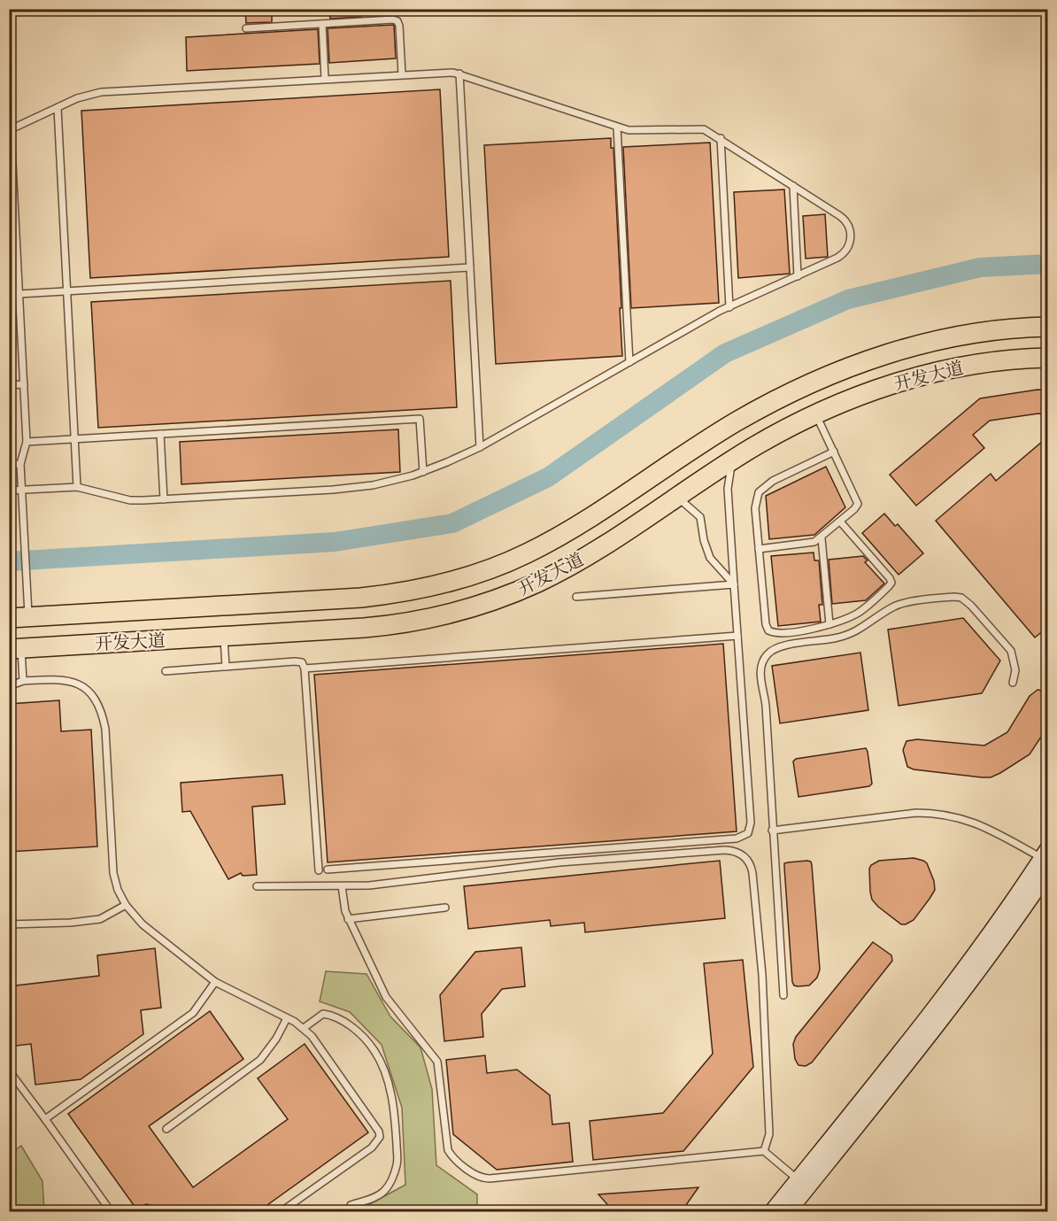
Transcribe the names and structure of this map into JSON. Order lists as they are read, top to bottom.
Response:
{
  "streets": {
    "main road": ["开发大道"]
  }
}
